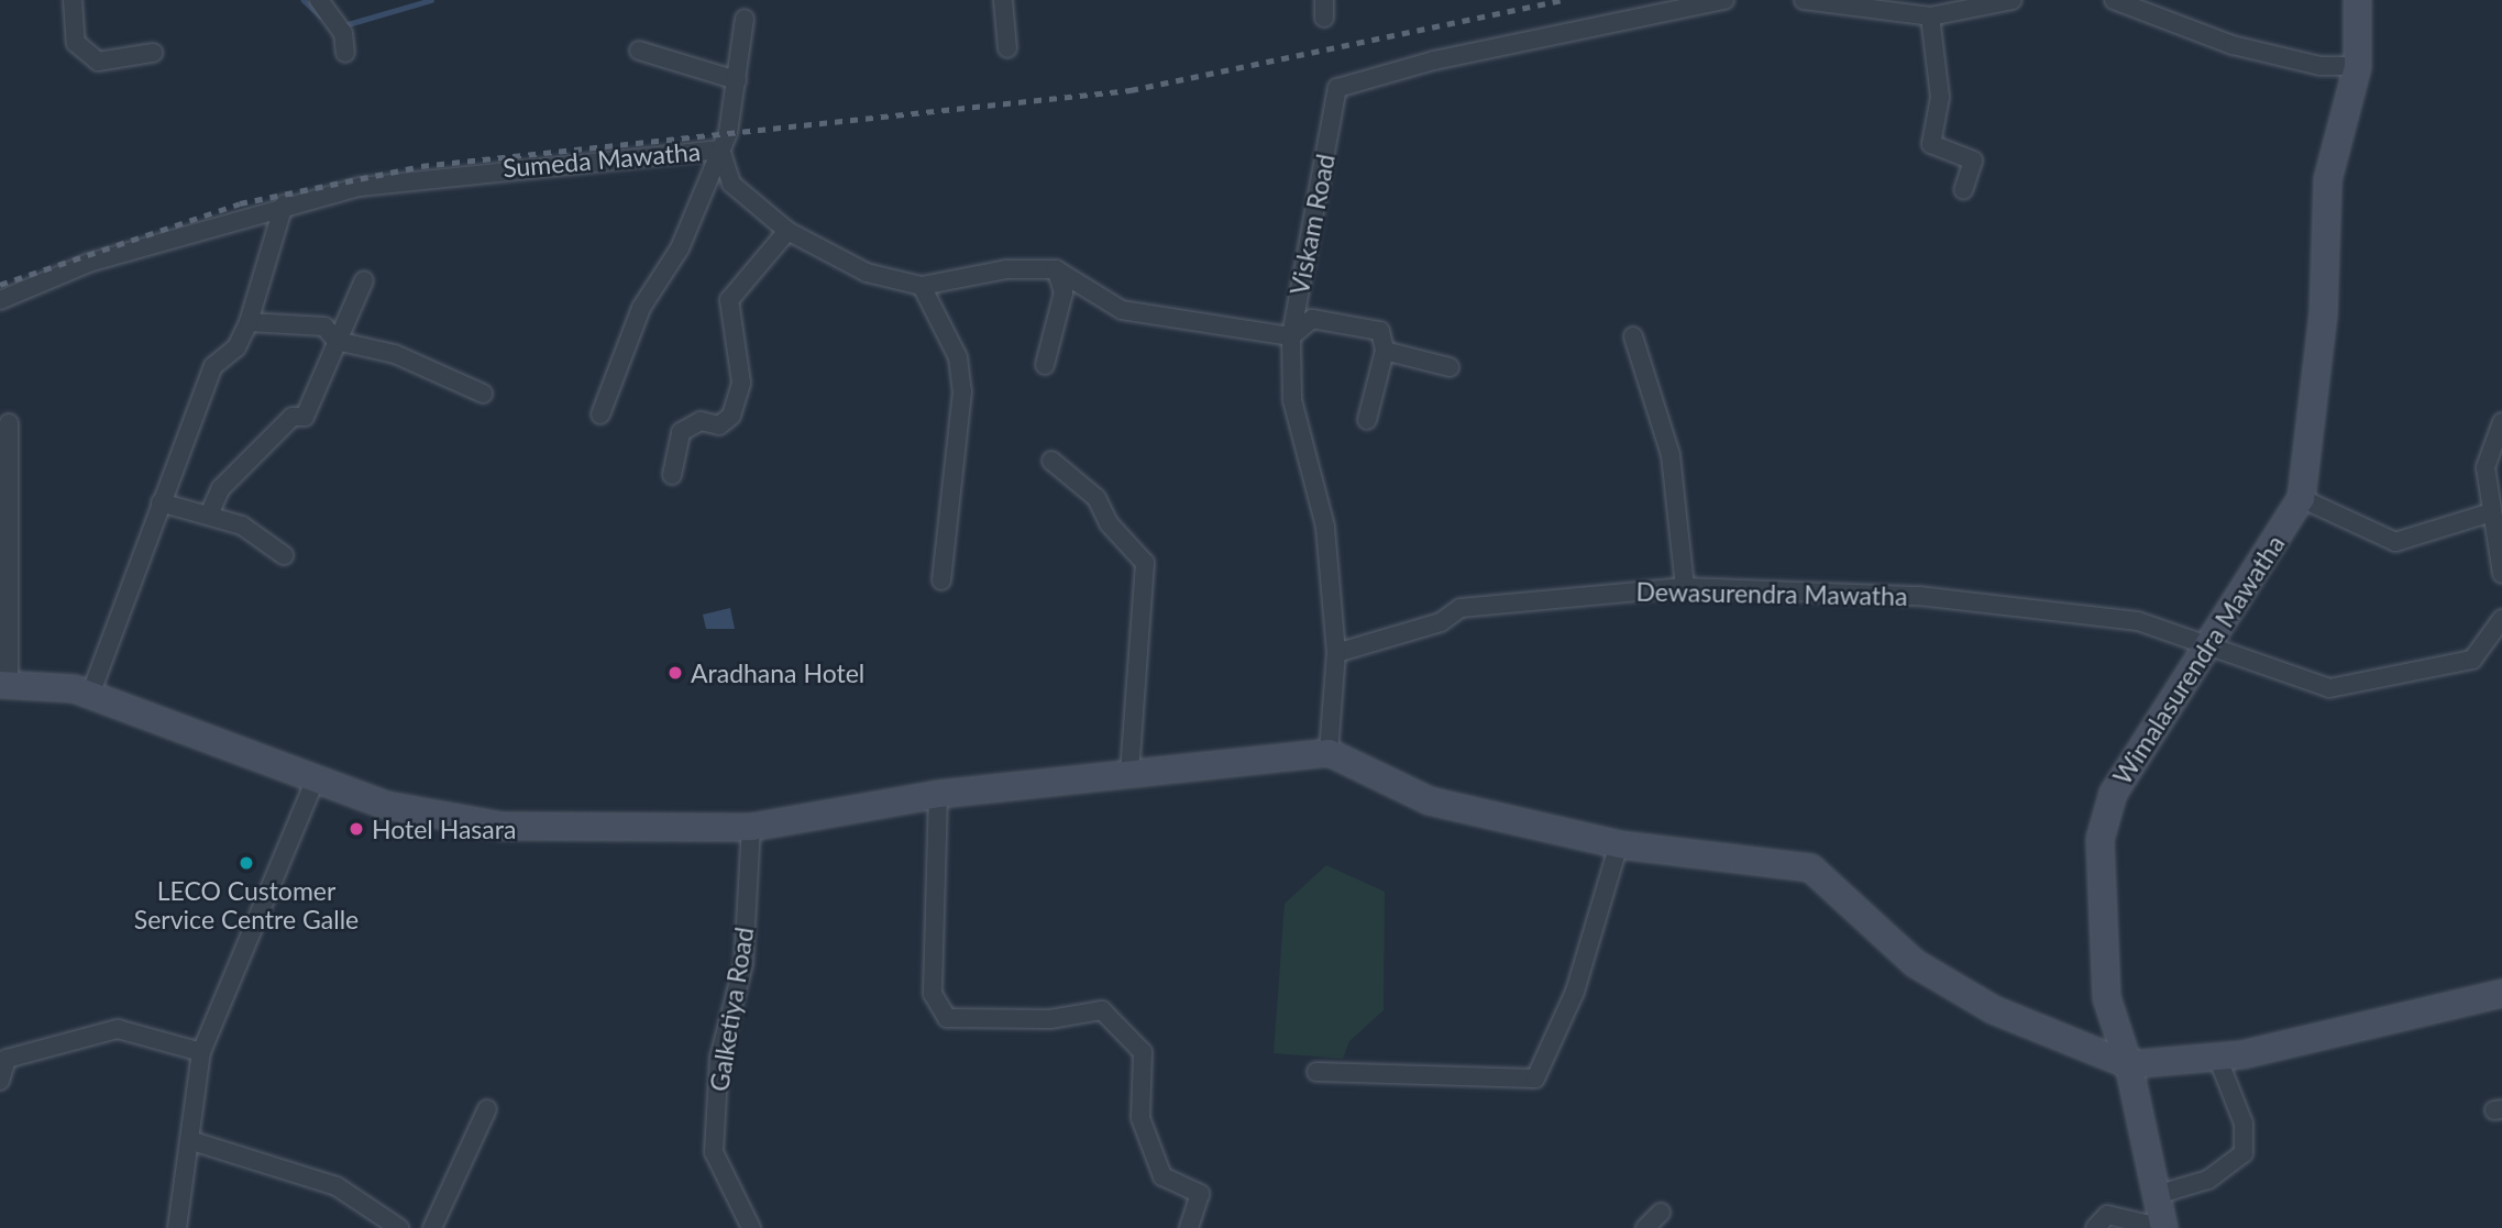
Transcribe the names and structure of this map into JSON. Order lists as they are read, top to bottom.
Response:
{
  "streets": {
    "street": [
      "Sumeda Mawatha",
      "Viskam Road",
      "Dewasurendra Mawatha",
      "Wimalasurendra Mawatha",
      "Galketiya Road"
    ]
  },
  "crossings": [
    ["Viskam Road", "Dewasurendra Mawatha"],
    ["Dewasurendra Mawatha", "Wimalasurendra Mawatha"]
  ],
  "places": ["Aradhana Hotel", "Hotel Hasara", "LECO Customer Service Centre Galle"]
}
